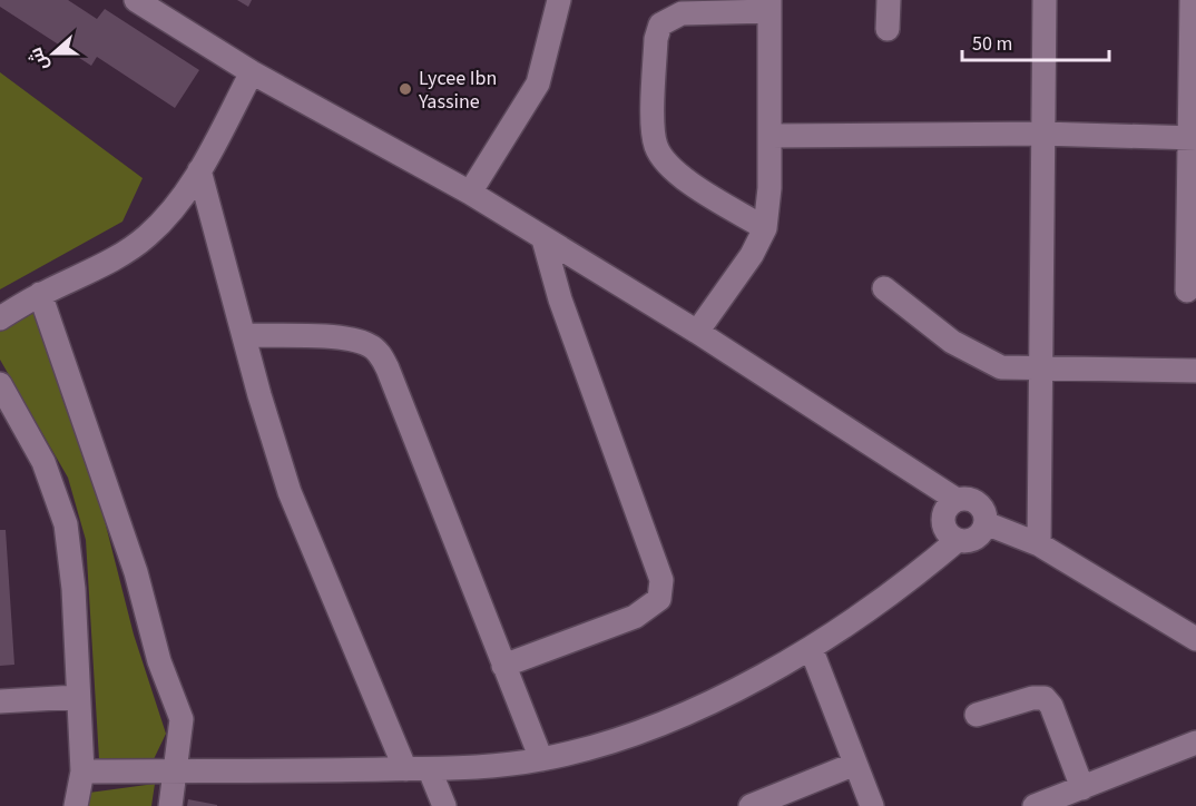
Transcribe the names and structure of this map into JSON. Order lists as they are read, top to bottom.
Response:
{
  "places": ["Lycee Ibn Yassine"],
  "scale_bar": "50 m",
  "north": "left"
}
